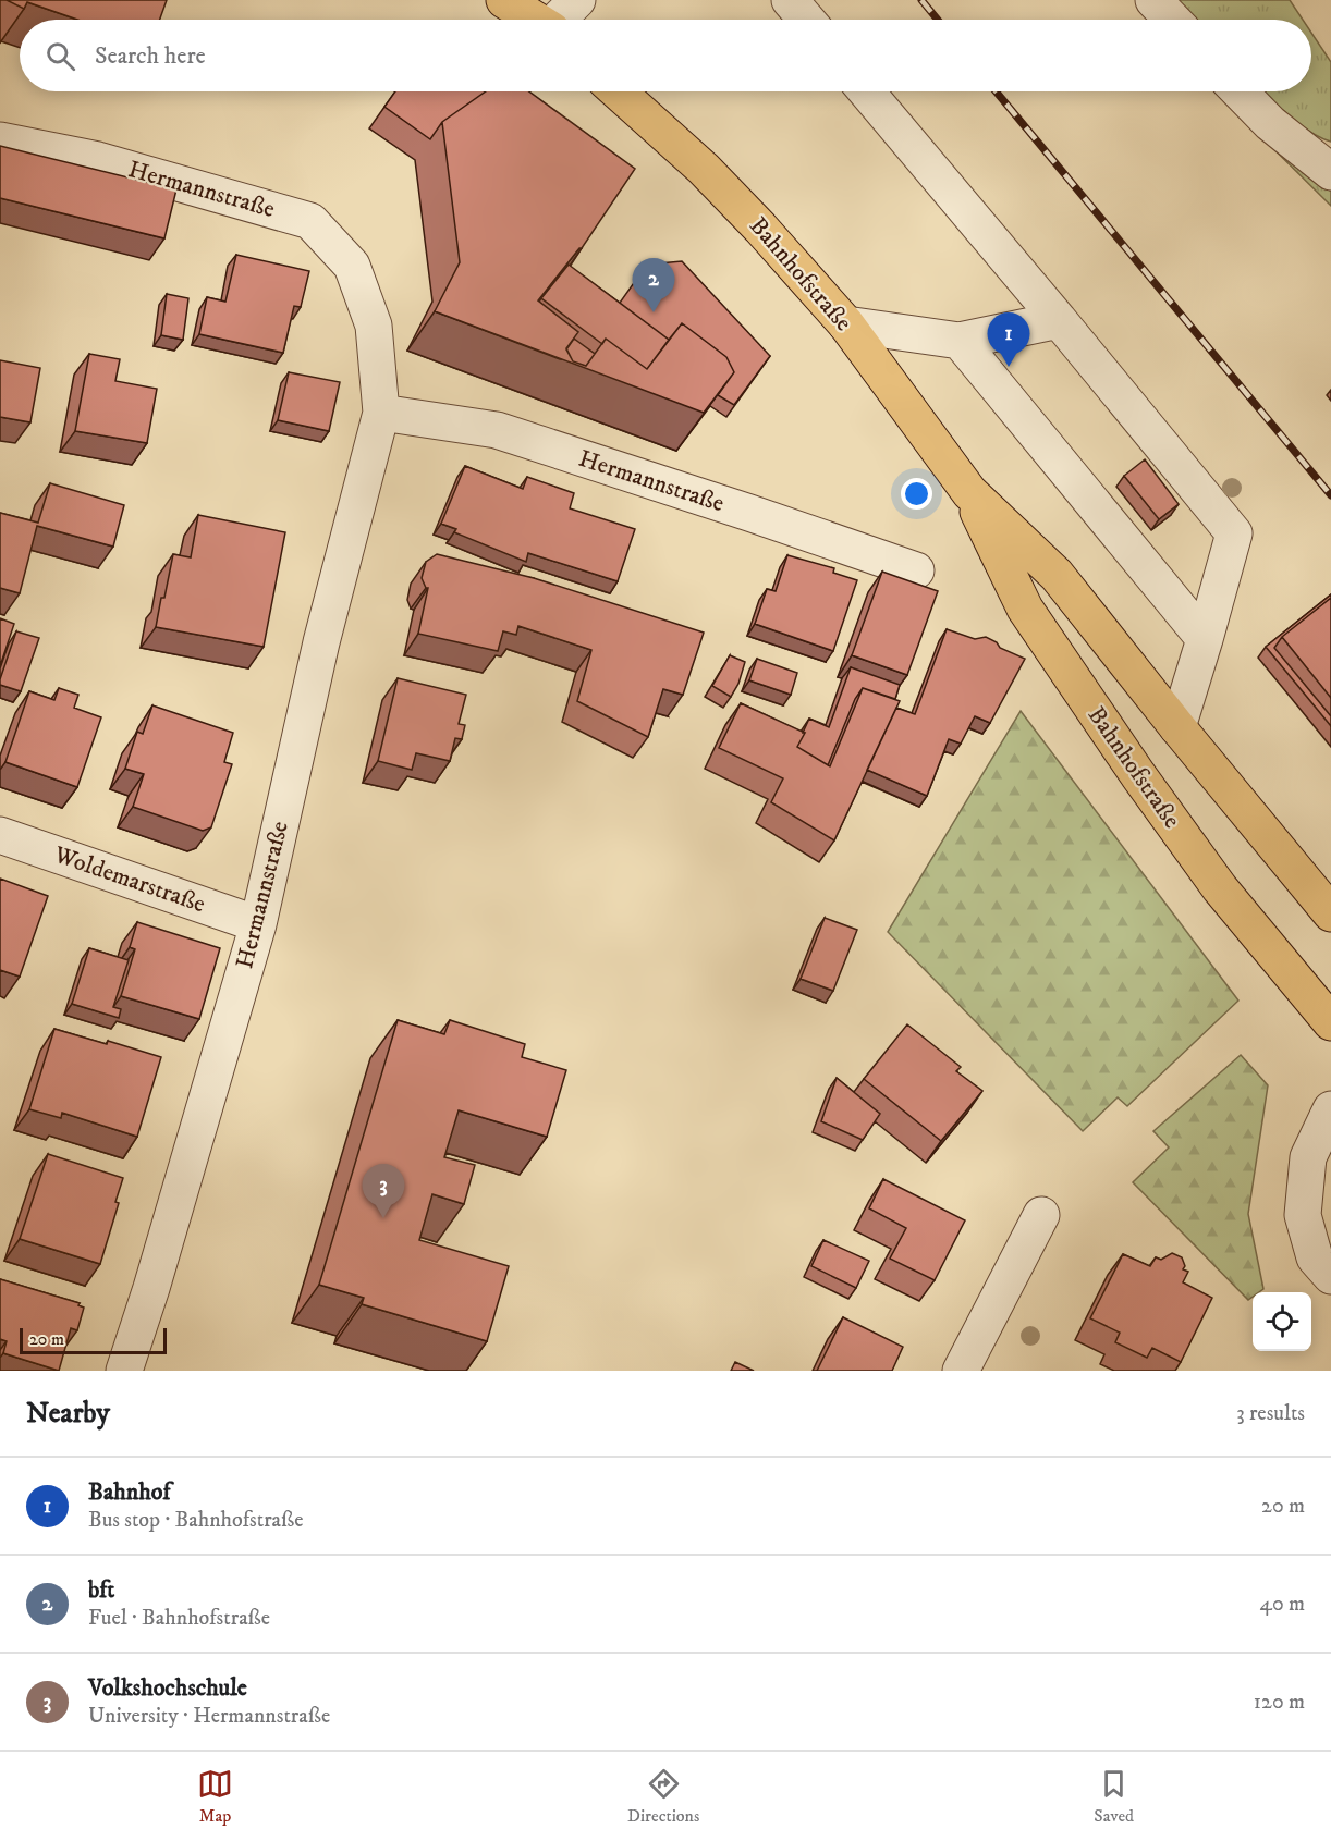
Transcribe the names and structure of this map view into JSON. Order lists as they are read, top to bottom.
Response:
{
  "streets": {
    "main road": ["Bahnhofstraße"],
    "street": ["Hermannstraße", "Woldemarstraße"]
  },
  "crossings": [
    ["Hermannstraße", "Woldemarstraße"]
  ],
  "scale_bar": "20 m",
  "page": {
    "search": "Search here",
    "pins": ["2", "1", "3"],
    "scale": "20 m",
    "heading": ["Nearby", "3 results"],
    "list": [
      {
        "mark": "1",
        "name": "Bahnhof",
        "note": "Bus stop · Bahnhofstraße",
        "value": "20 m"
      },
      {
        "mark": "2",
        "name": "bft",
        "note": "Fuel · Bahnhofstraße",
        "value": "40 m"
      },
      {
        "mark": "3",
        "name": "Volkshochschule",
        "note": "University · Hermannstraße",
        "value": "120 m"
      }
    ],
    "nav": ["Map", "Directions", "Saved"]
  }
}
